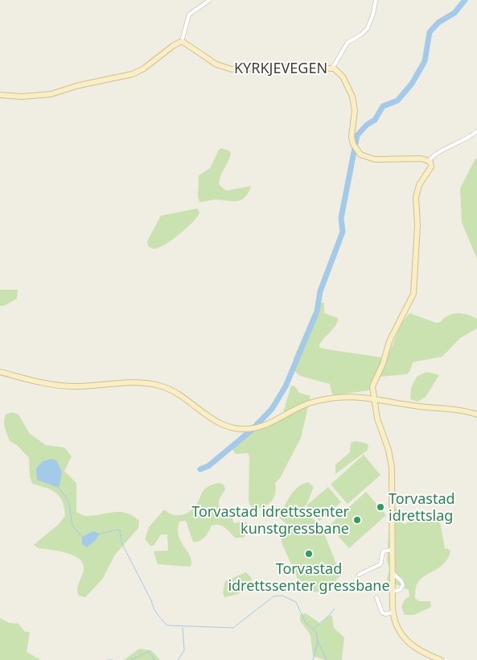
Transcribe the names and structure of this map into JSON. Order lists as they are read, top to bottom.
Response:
{
  "streets": {
    "main road": ["KYRKJEVEGEN"]
  },
  "places": ["Torvastad idrettslag", "Torvastad idrettssenter kunstgressbane", "Torvastad idrettssenter gressbane"]
}
